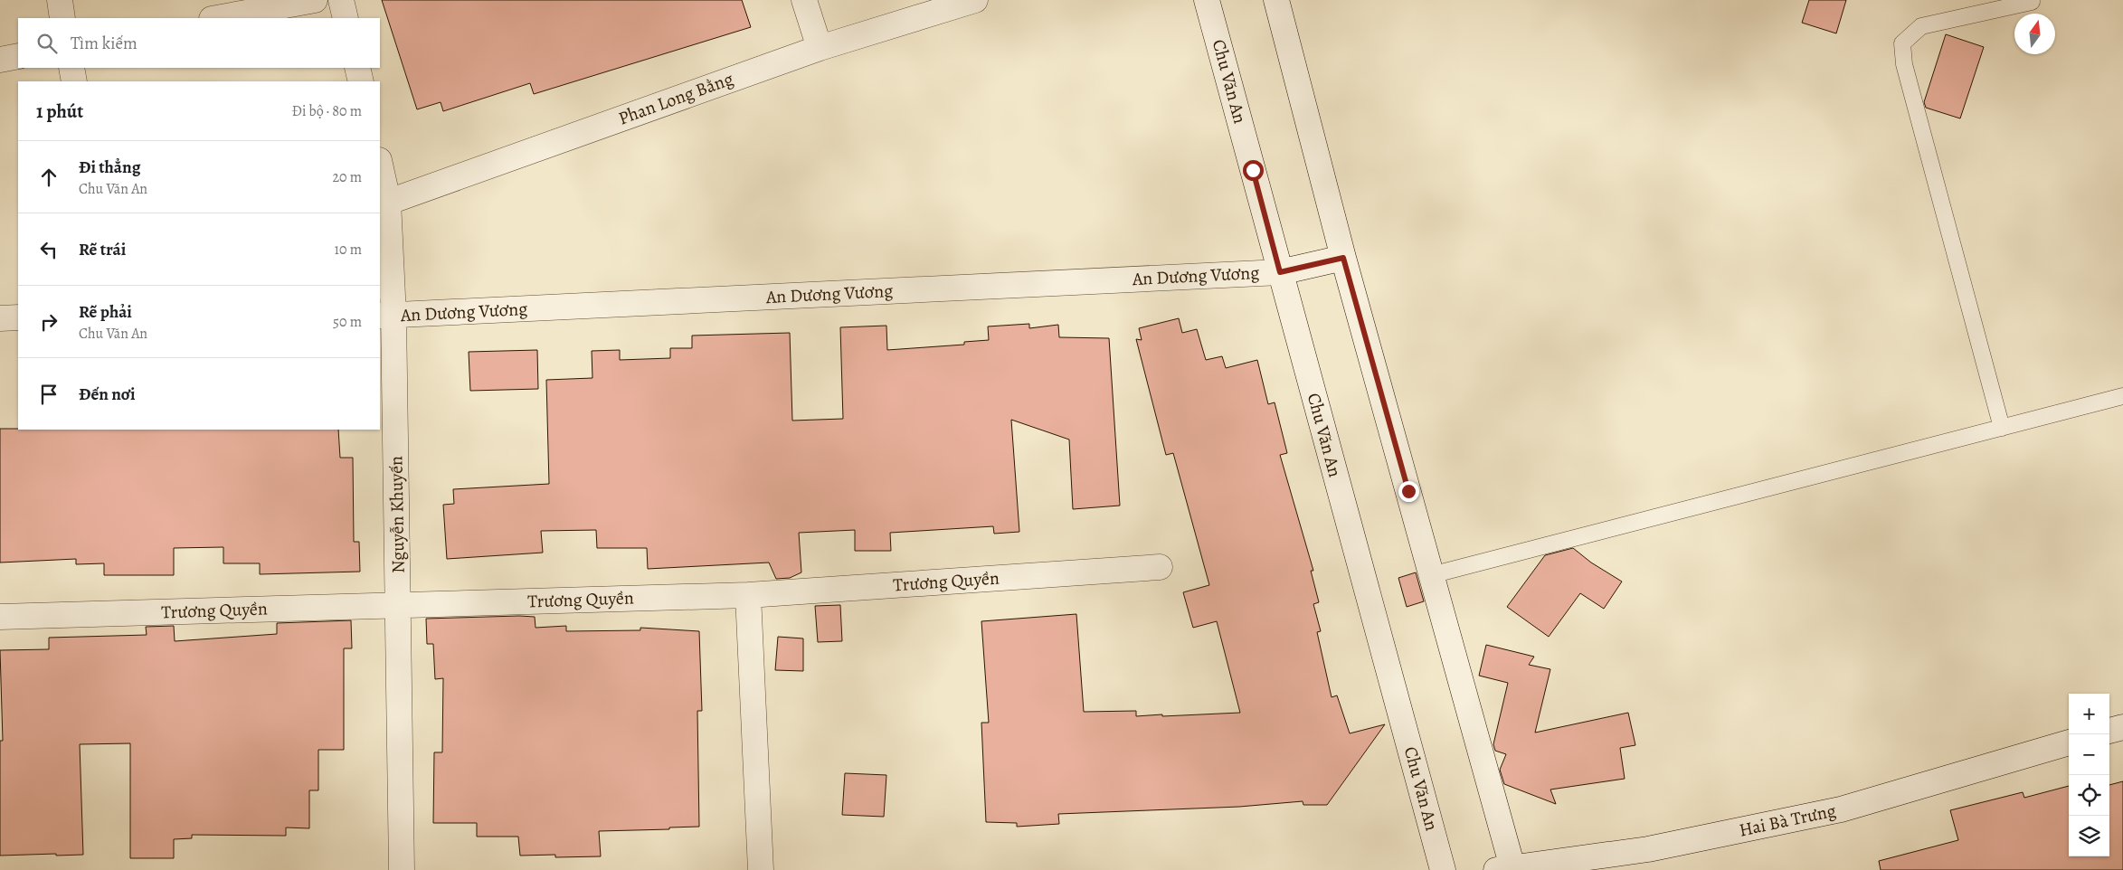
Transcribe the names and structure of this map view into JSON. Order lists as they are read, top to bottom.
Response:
{
  "streets": {
    "street": [
      "Chu Văn An",
      "Phan Long Bằng",
      "An Dương Vương",
      "Nguyễn Khuyến",
      "Trương Quyền",
      "Hai Bà Trưng"
    ]
  },
  "crossings": [
    ["Chu Văn An", "An Dương Vương"],
    ["Phan Long Bằng", "Nguyễn Khuyến"],
    ["An Dương Vương", "Nguyễn Khuyến"],
    ["Nguyễn Khuyến", "Trương Quyền"]
  ],
  "north": "top",
  "page": {
    "search": "Tìm kiếm",
    "heading": ["1 phút", "Đi bộ · 80 m"],
    "list": [
      ["Đi thẳng", "Chu Văn An", "20 m"],
      ["Rẽ trái", "10 m"],
      ["Rẽ phải", "Chu Văn An", "50 m"],
      "Đến nơi"
    ],
    "map_buttons": ["+", "−"]
  }
}
